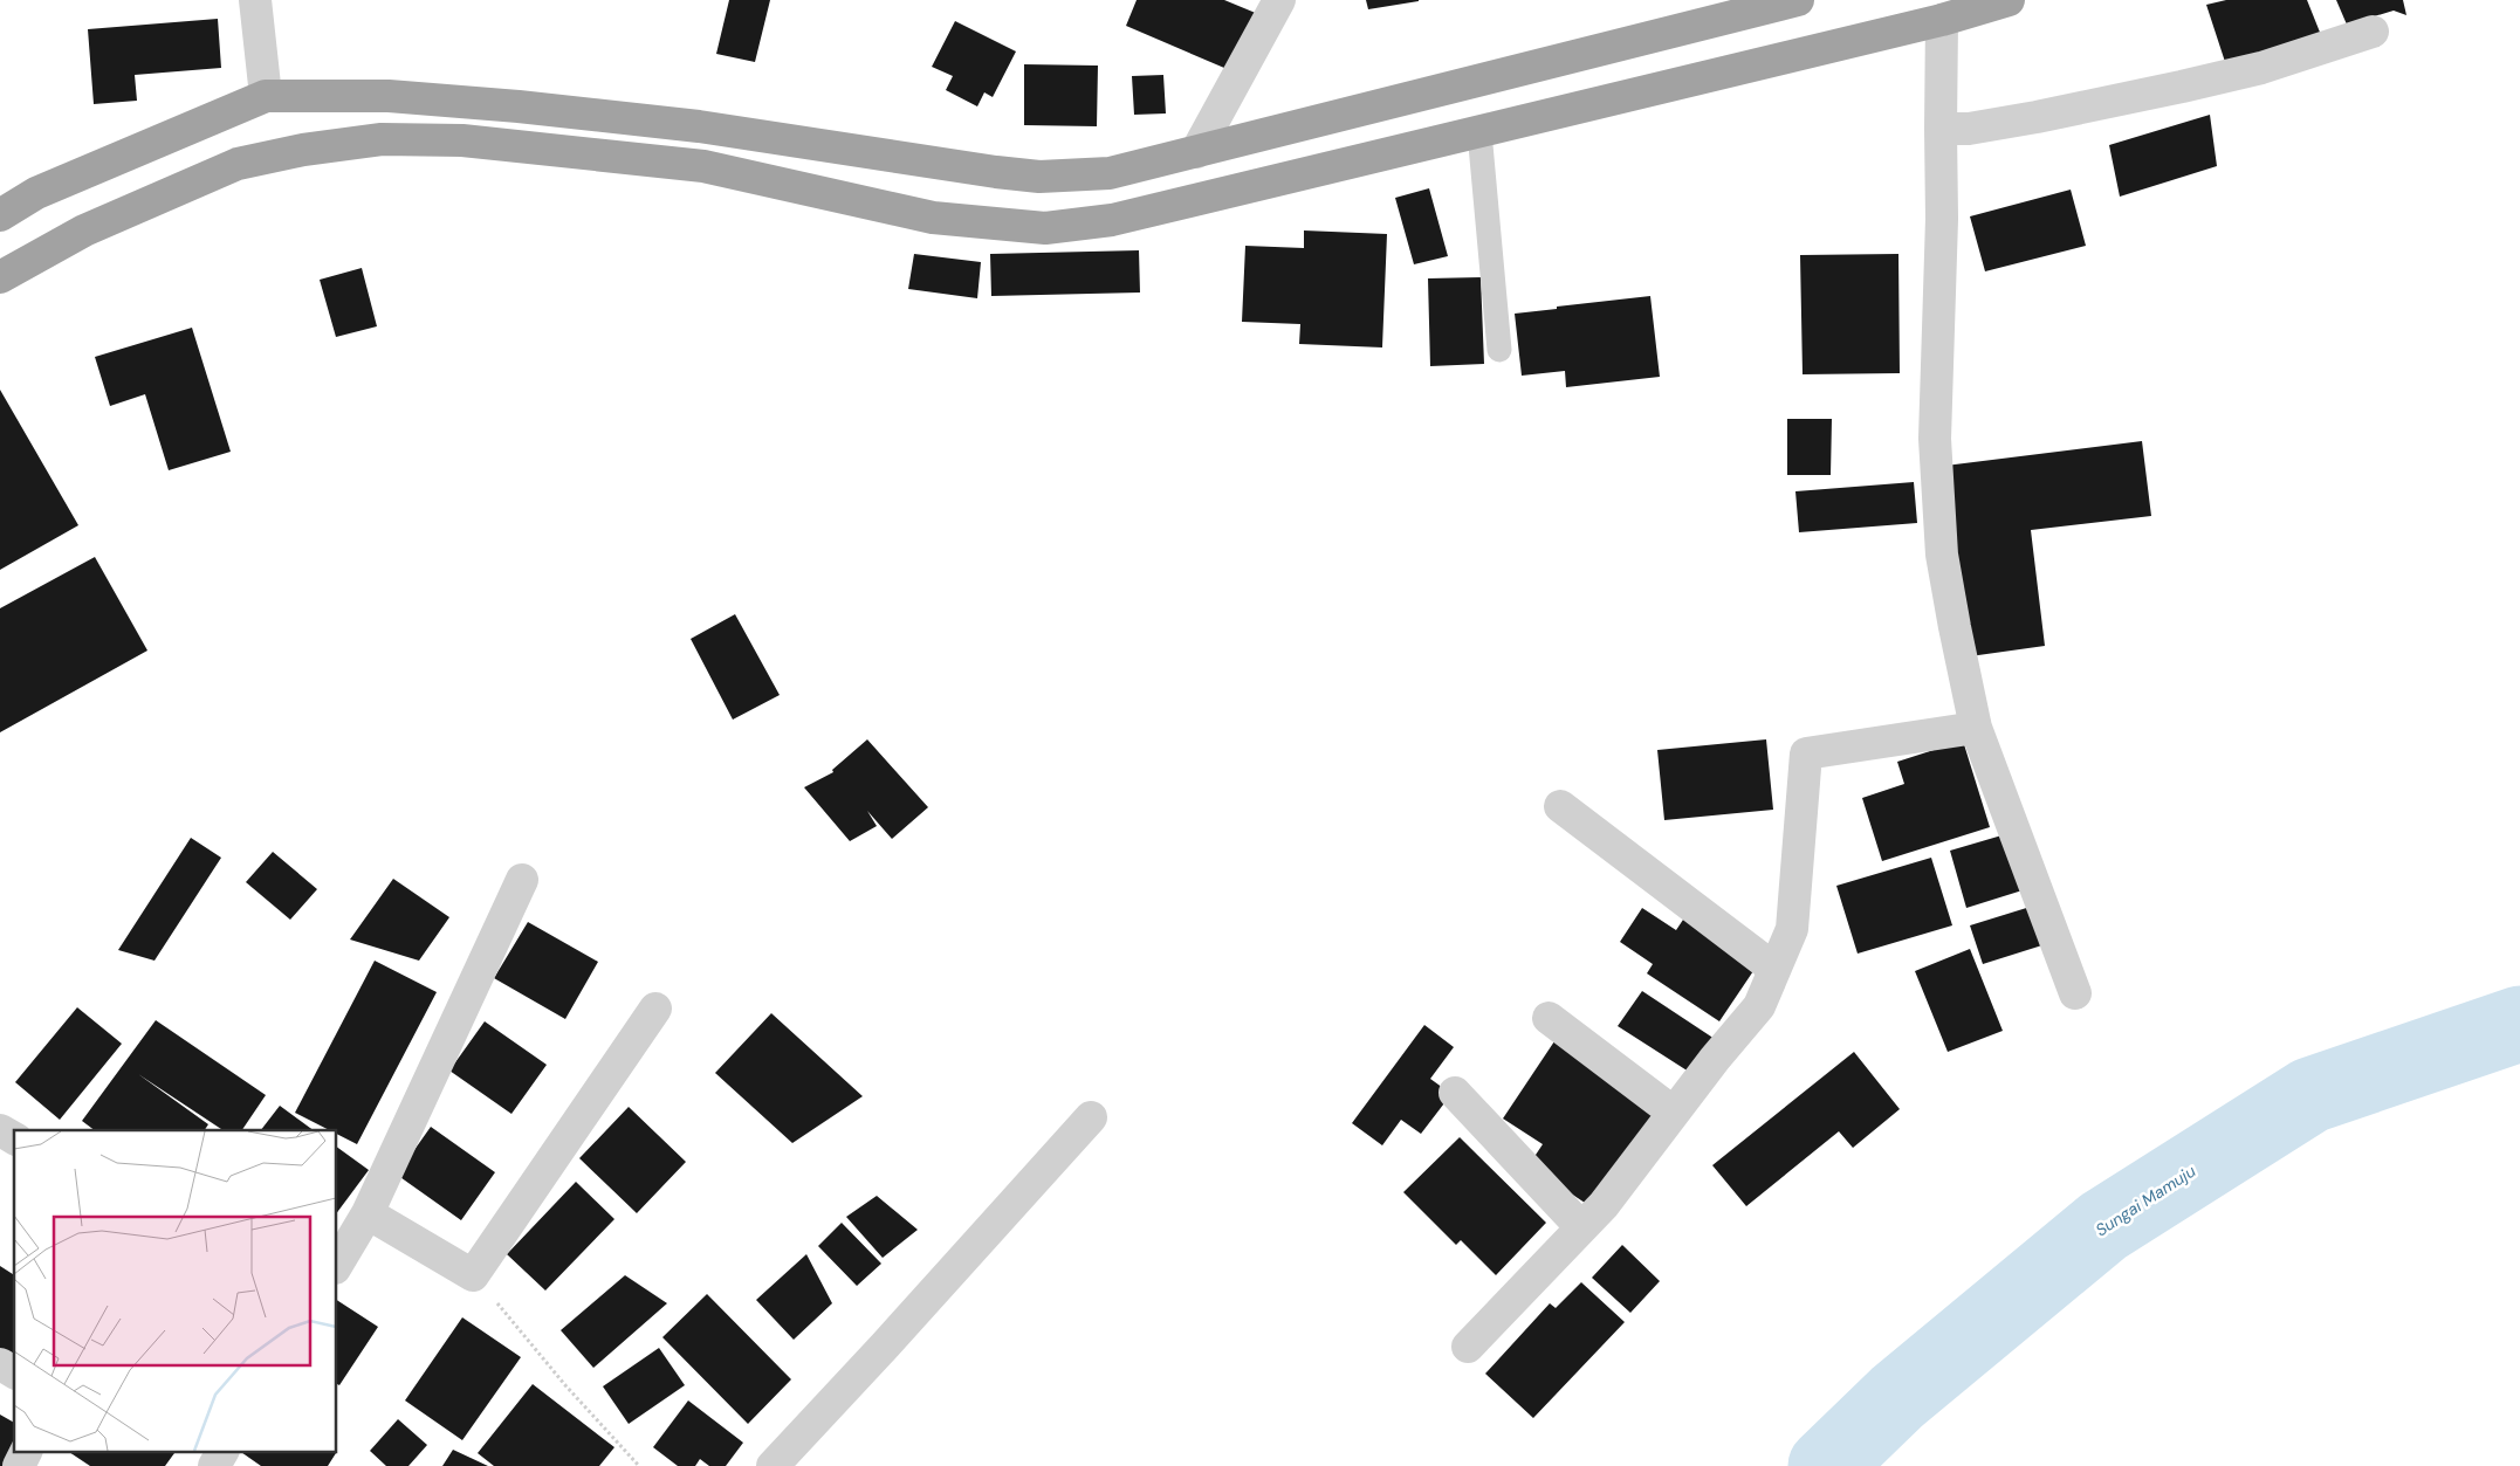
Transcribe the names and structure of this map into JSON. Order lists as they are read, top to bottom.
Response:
{
  "water": ["Sungai Mamuju"]
}
